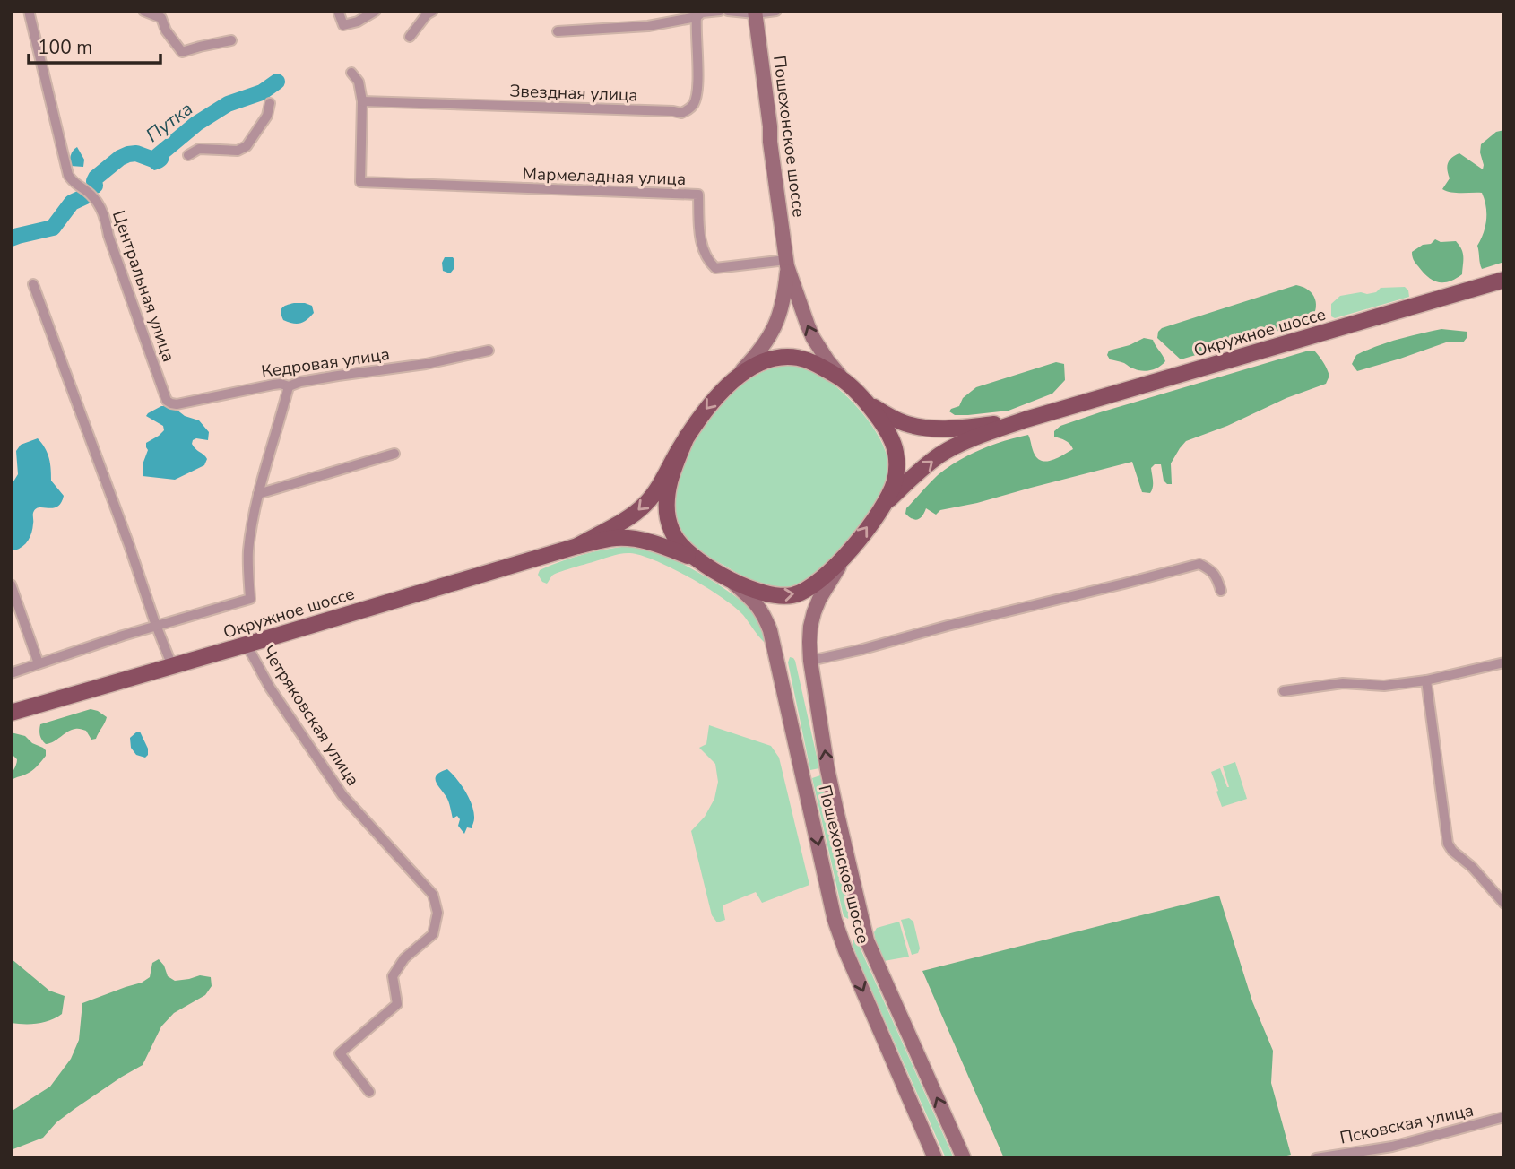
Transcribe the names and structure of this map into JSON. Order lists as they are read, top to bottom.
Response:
{
  "streets": {
    "main road": ["Пошехонское шоссе", "Окружное шоссе"],
    "street": [
      "Звездная улица",
      "Мармеладная улица",
      "Центральная улица",
      "Кедровая улица",
      "Четряковская улица",
      "Псковская улица"
    ]
  },
  "crossings": [
    ["Звездная улица", "Мармеладная улица"],
    ["Пошехонское шоссе", "Мармеладная улица"],
    ["Пошехонское шоссе", "Окружное шоссе"],
    ["Центральная улица", "Кедровая улица"],
    ["Окружное шоссе", "Четряковская улица"]
  ],
  "water": ["Путка"],
  "scale_bar": "100 m"
}
